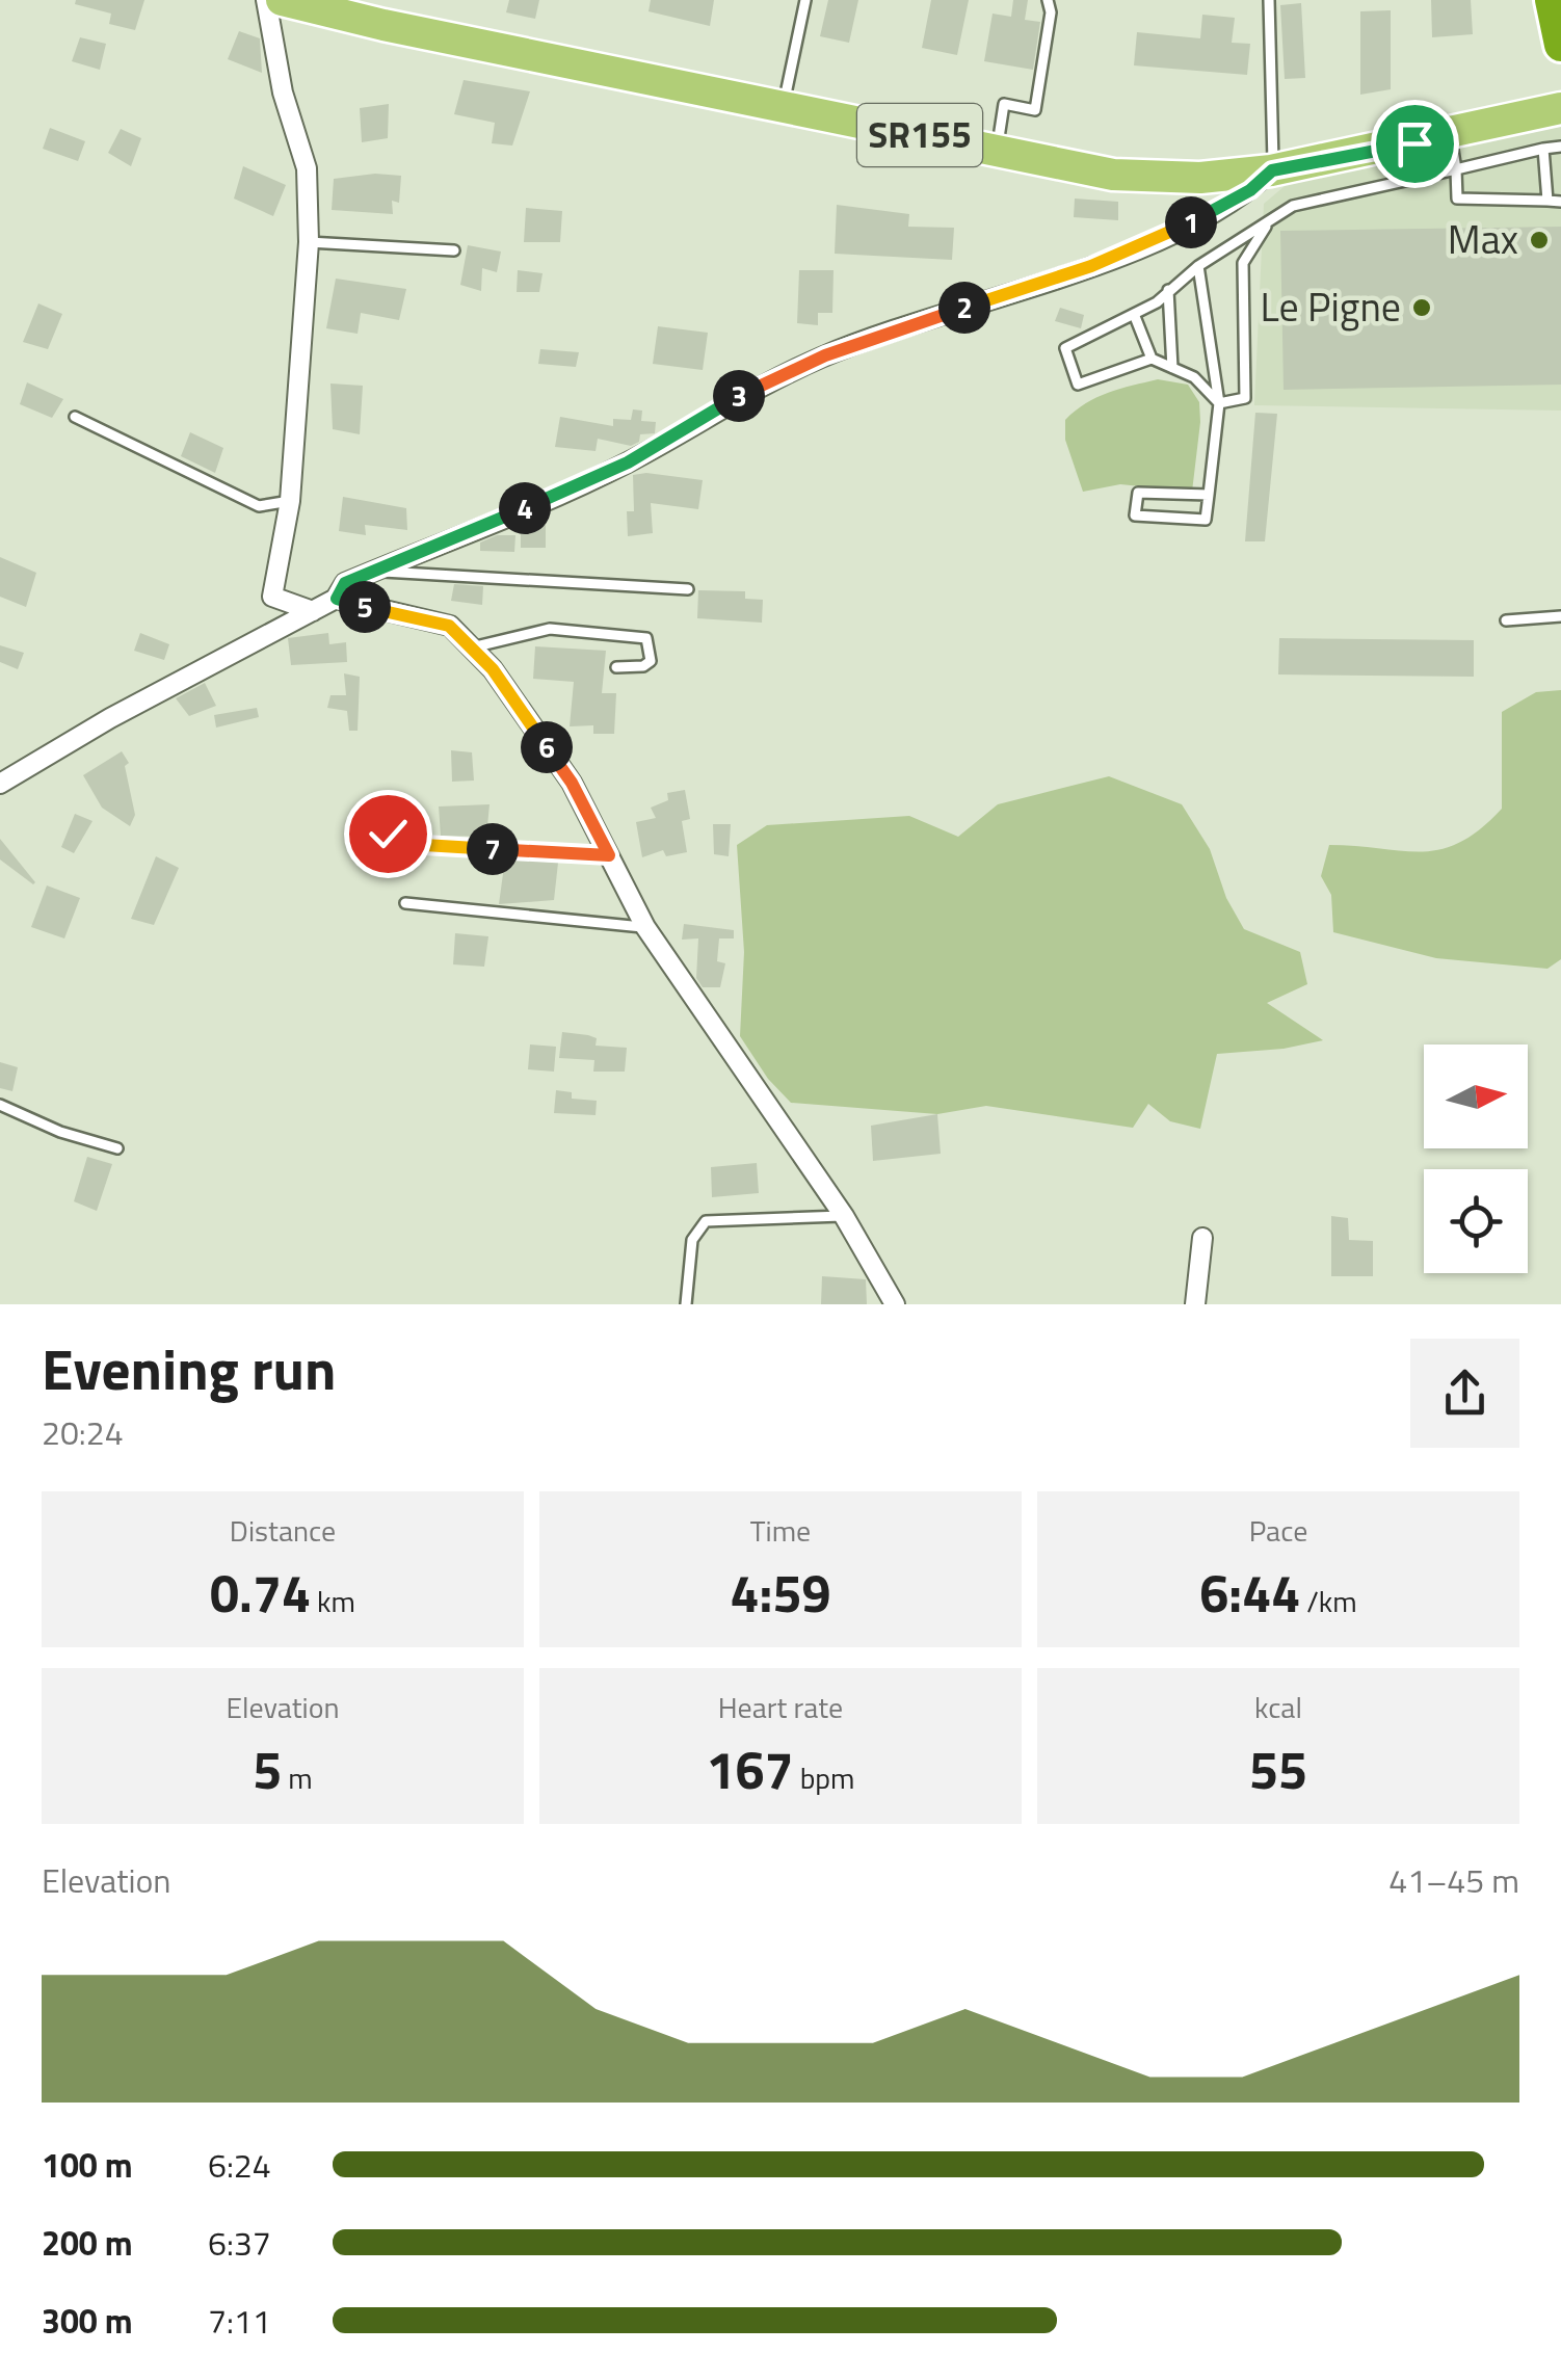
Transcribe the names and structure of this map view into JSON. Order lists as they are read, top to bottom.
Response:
{
  "streets": {
    "main road": ["SR155"]
  },
  "places": ["Max", "Le Pigne"],
  "north": "right",
  "page": {
    "pins": [
      "1",
      "2",
      "3",
      "4",
      "5",
      "6",
      "7"
    ],
    "heading": ["Evening run", "20:24"],
    "stats": [
      ["Distance", "0.74 km"],
      ["Time", "4:59"],
      ["Pace", "6:44 /km"],
      ["Elevation", "5 m"],
      ["Heart rate", "167 bpm"],
      ["kcal", "55"]
    ],
    "chart": ["Elevation", "41–45 m"],
    "list": [
      {
        "name": "100 m",
        "note": "6:24"
      },
      {
        "name": "200 m",
        "note": "6:37"
      },
      {
        "name": "300 m",
        "note": "7:11"
      }
    ]
  }
}
